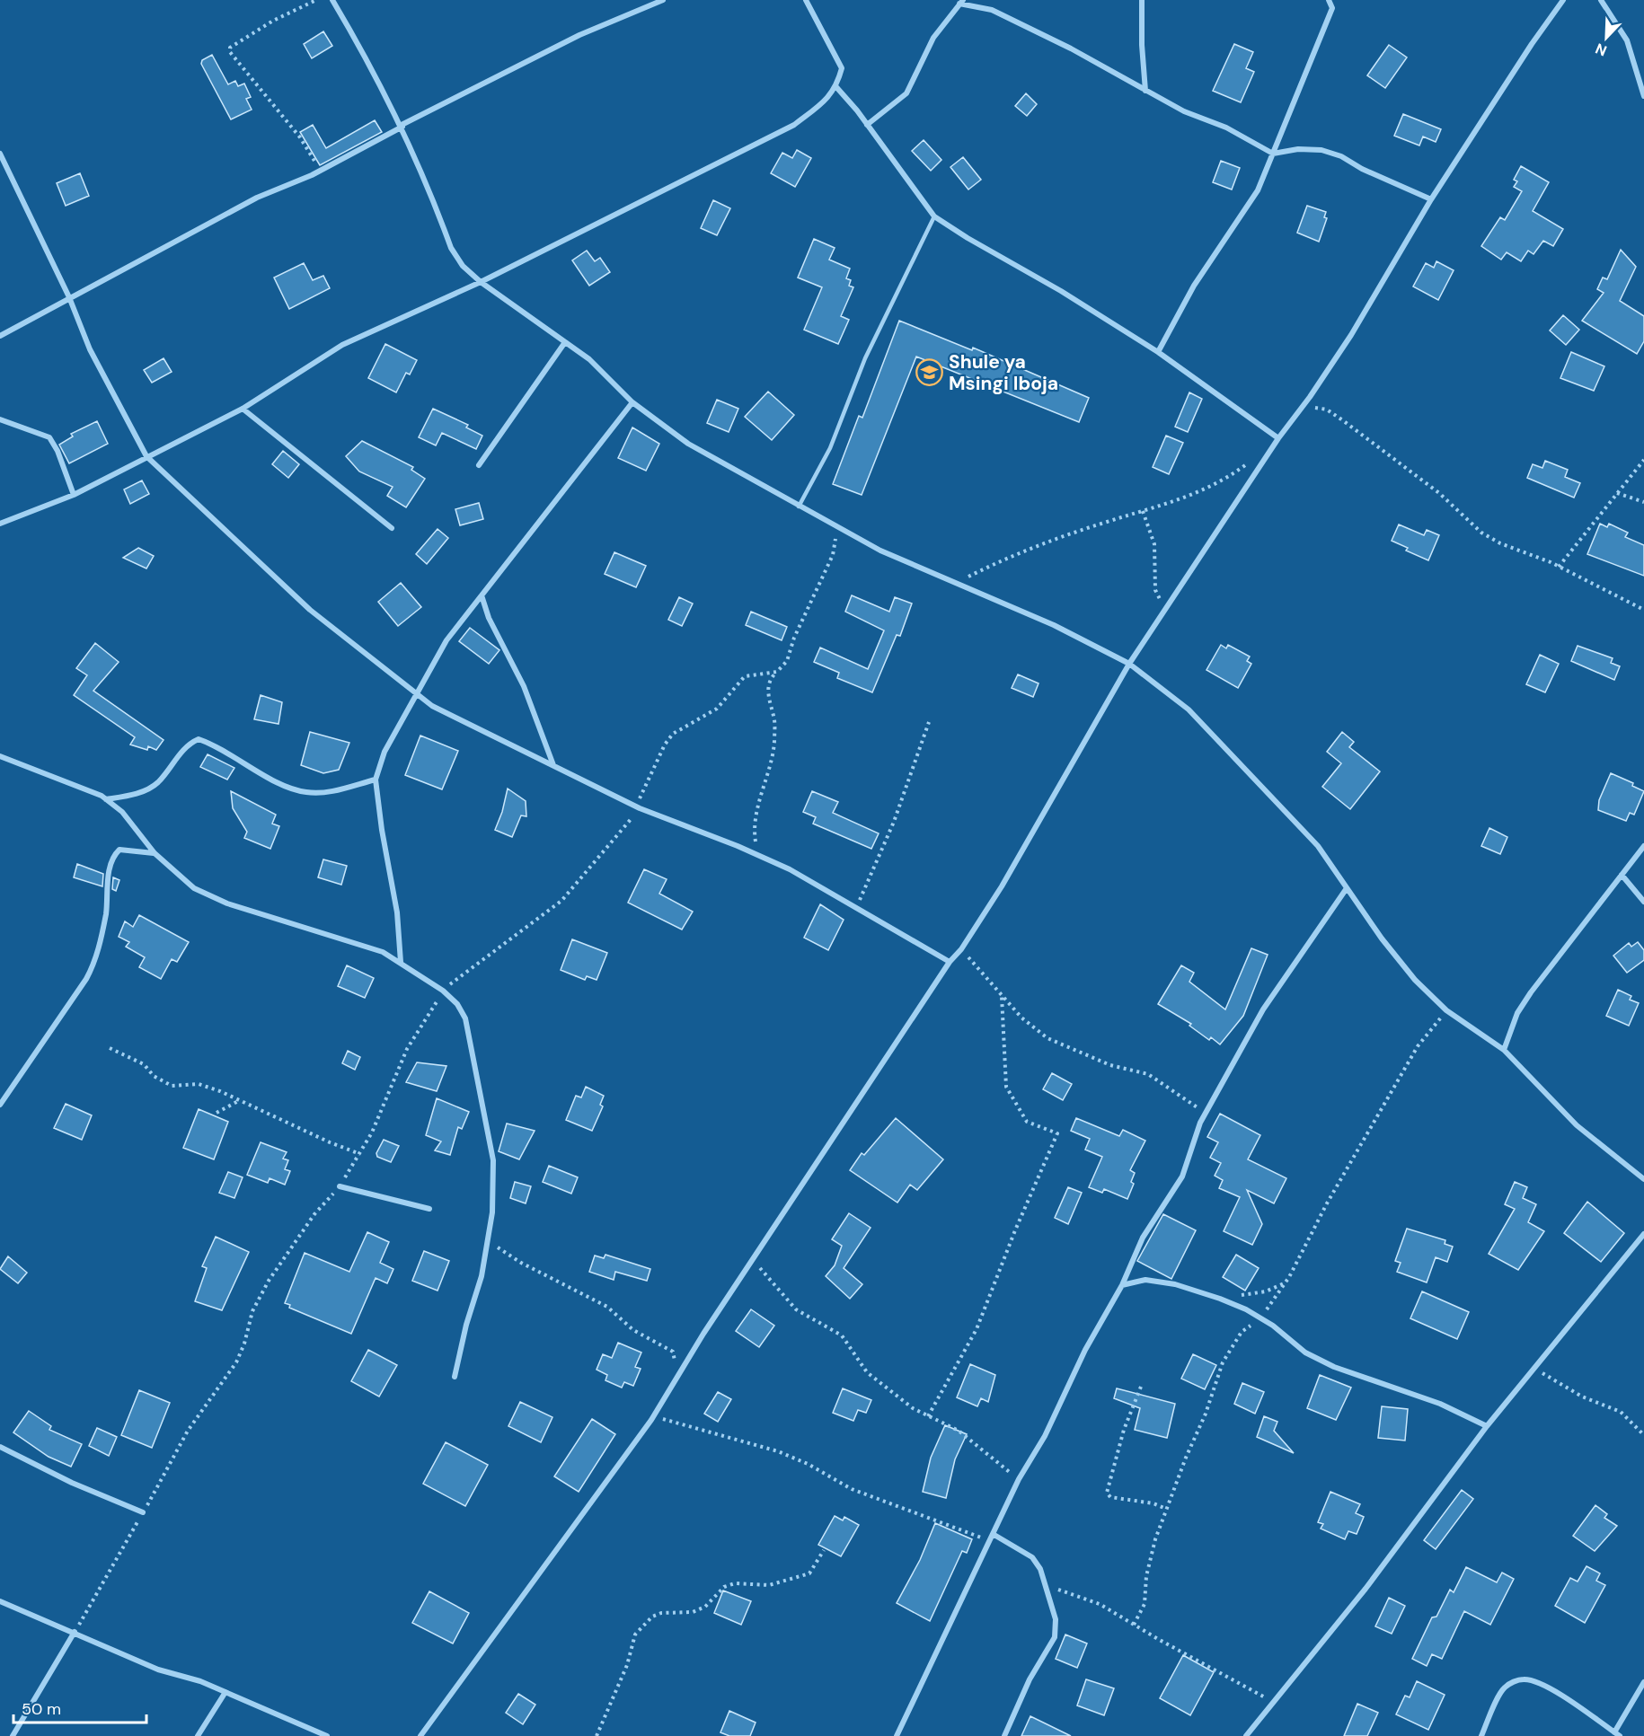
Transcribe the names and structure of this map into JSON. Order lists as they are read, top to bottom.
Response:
{
  "places": {
    "school or university": ["Shule ya Msingi Iboja"]
  },
  "scale_bar": "50 m",
  "north": "bottom left"
}
